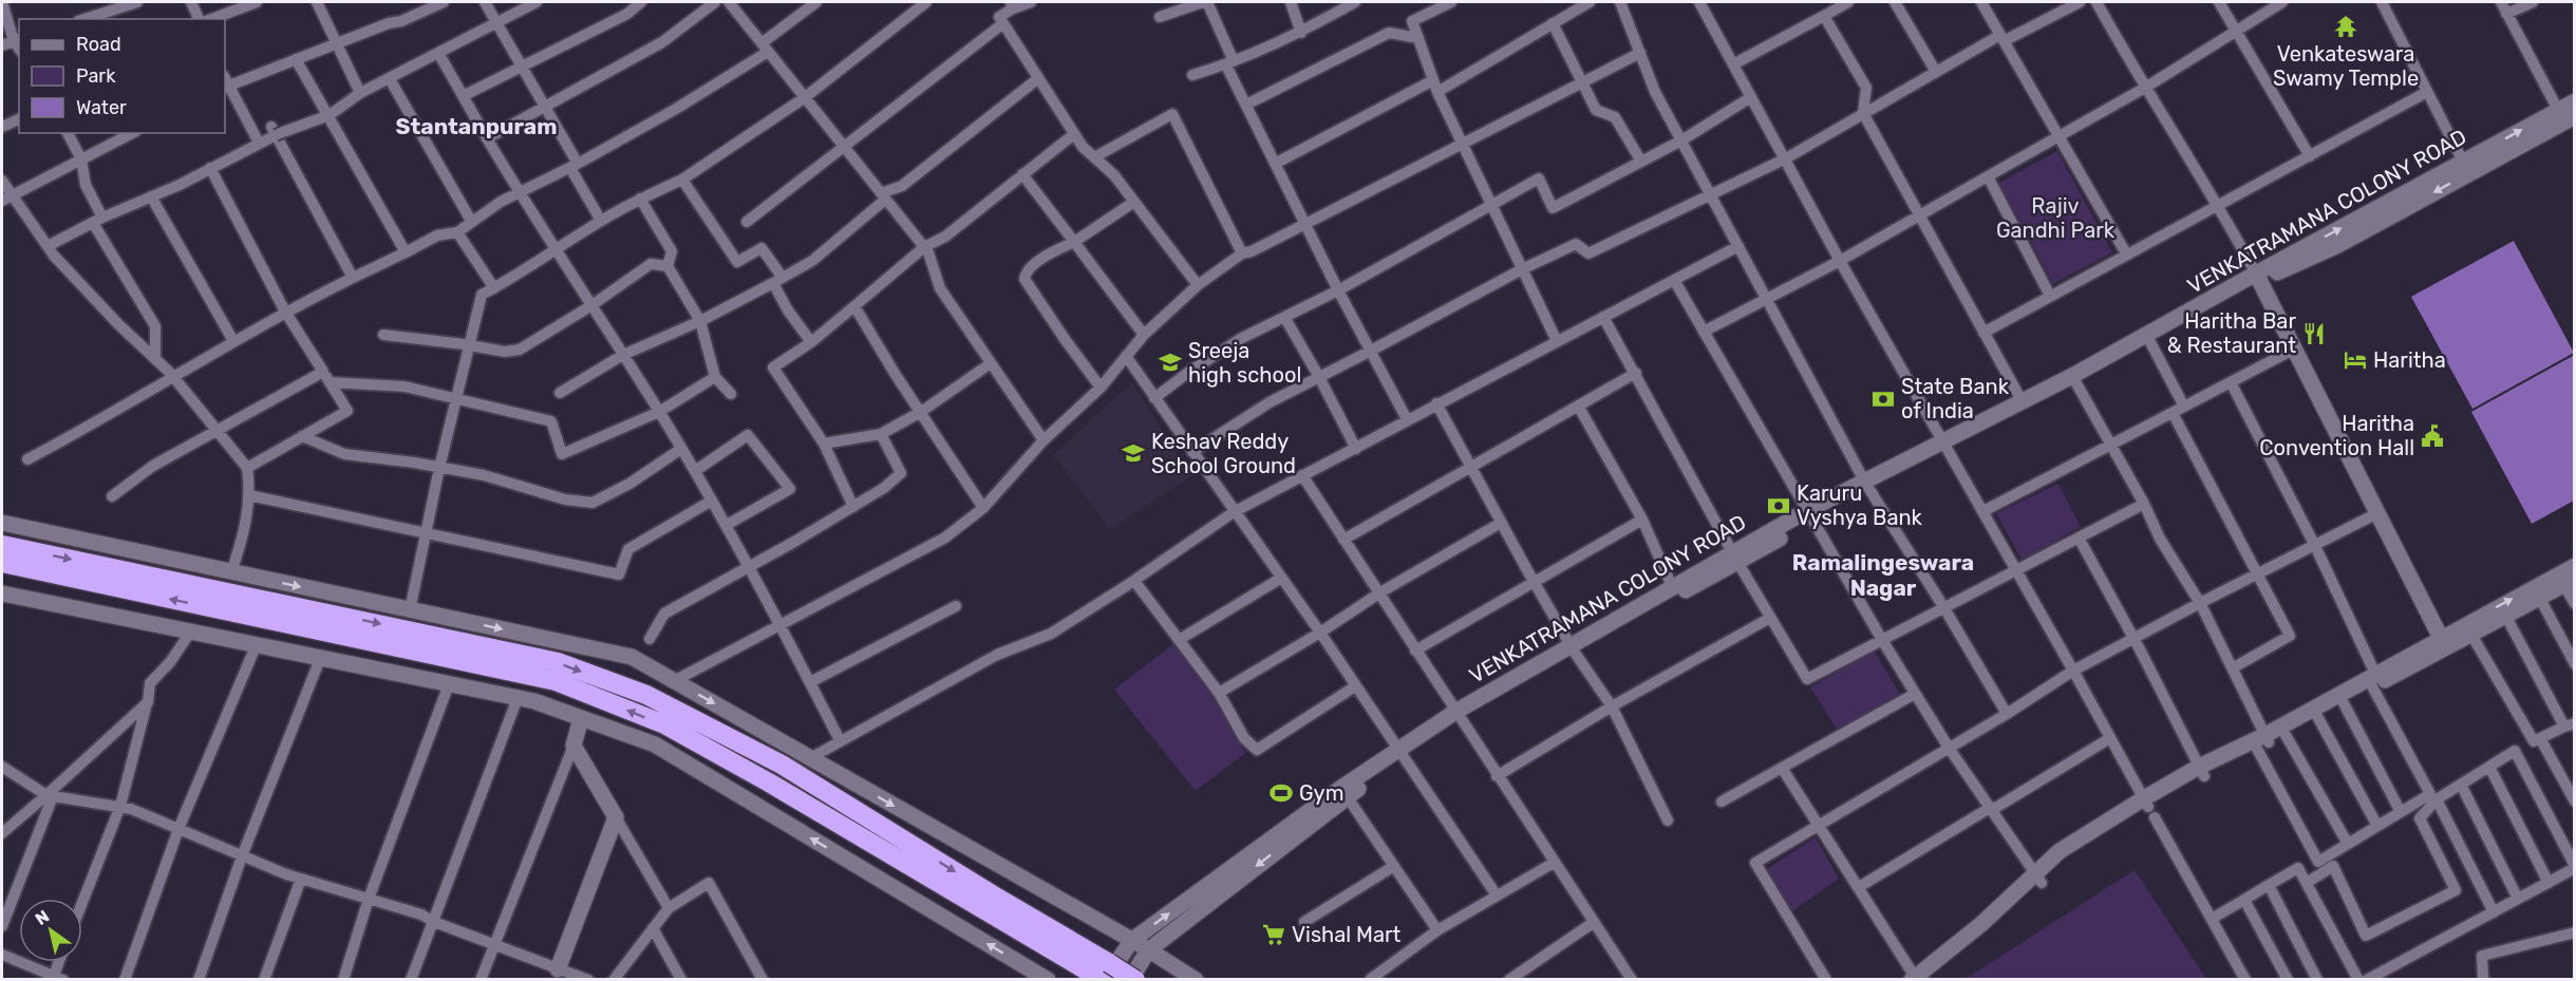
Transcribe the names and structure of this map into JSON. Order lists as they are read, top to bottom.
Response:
{
  "streets": {
    "street": ["VENKATRAMANA COLONY ROAD"]
  },
  "districts": ["Stantanpuram", "Ramalingeswara Nagar"],
  "parks": ["Rajiv Gandhi Park"],
  "places": {
    "temple": ["Venkateswara Swamy Temple"],
    "restaurant": ["Haritha Bar & Restaurant"],
    "hotel": ["Haritha"],
    "school or university": ["Sreeja high school", "Keshav Reddy School Ground"],
    "bank": ["State Bank of India", "Karuru Vyshya Bank"],
    "public building": ["Haritha Convention Hall"],
    "sports": ["Gym"],
    "supermarket": ["Vishal Mart"]
  },
  "legend": ["Road", "Park", "Water"],
  "north": "top left"
}
